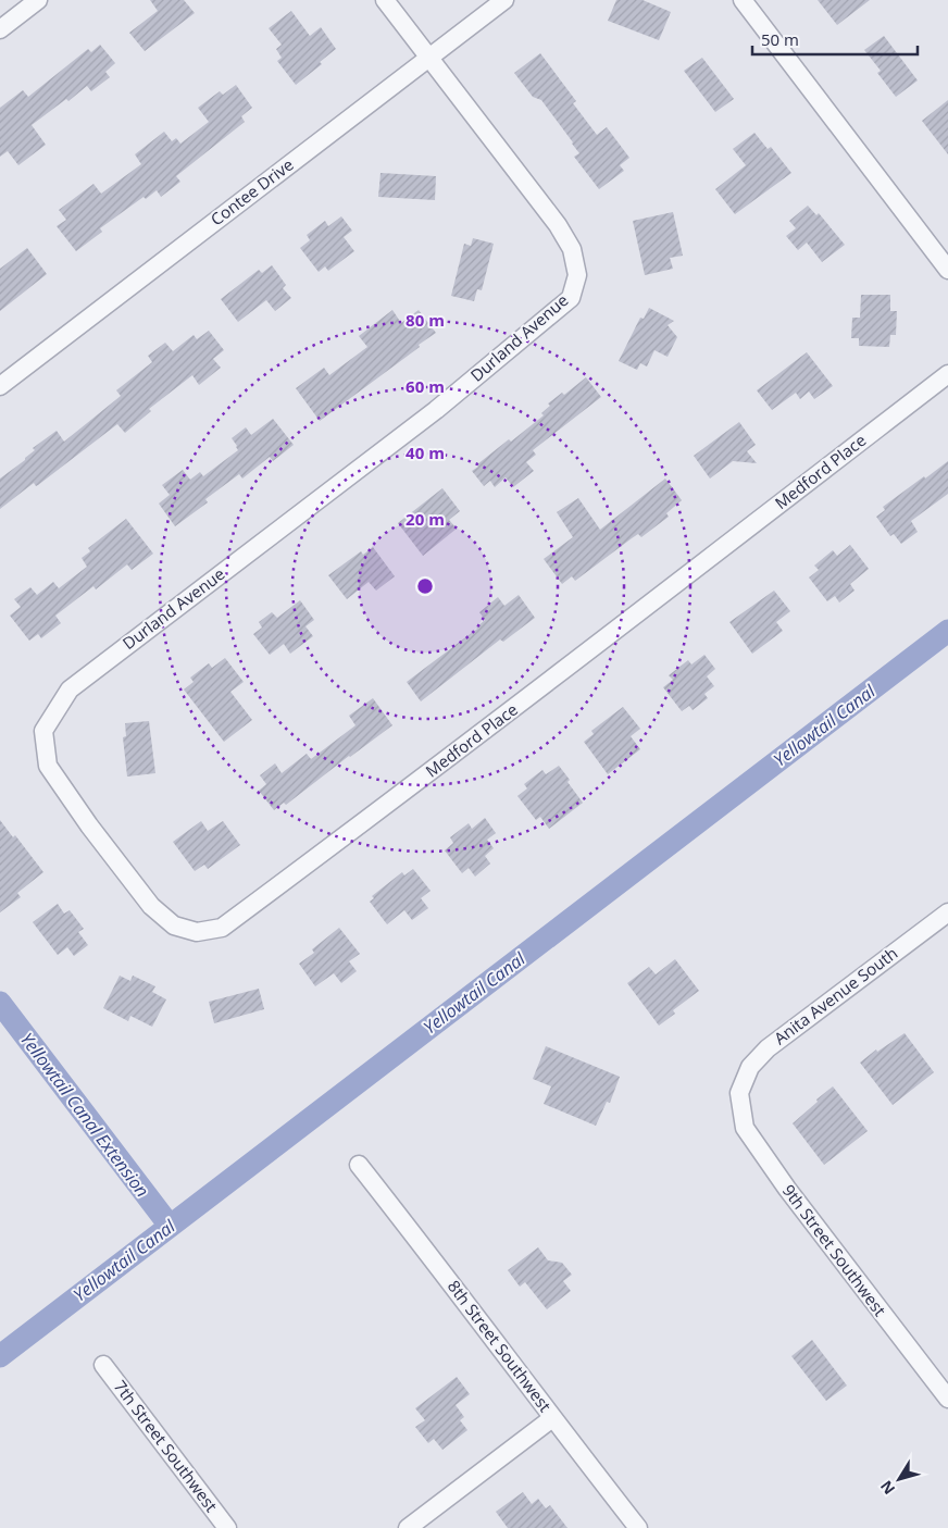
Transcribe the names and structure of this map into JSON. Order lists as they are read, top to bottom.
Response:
{
  "streets": {
    "street": [
      "Contee Drive",
      "Durland Avenue",
      "Medford Place",
      "Anita Avenue South",
      "9th Street Southwest",
      "8th Street Southwest",
      "7th Street Southwest"
    ]
  },
  "crossings": [
    ["Contee Drive", "Durland Avenue"],
    ["Durland Avenue", "Medford Place"],
    ["Anita Avenue South", "9th Street Southwest"]
  ],
  "water": ["Yellowtail Canal", "Yellowtail Canal Extension"],
  "scale_bar": "50 m",
  "north": "bottom left",
  "rings": [
    "80 m",
    "60 m",
    "40 m",
    "20 m"
  ]
}
